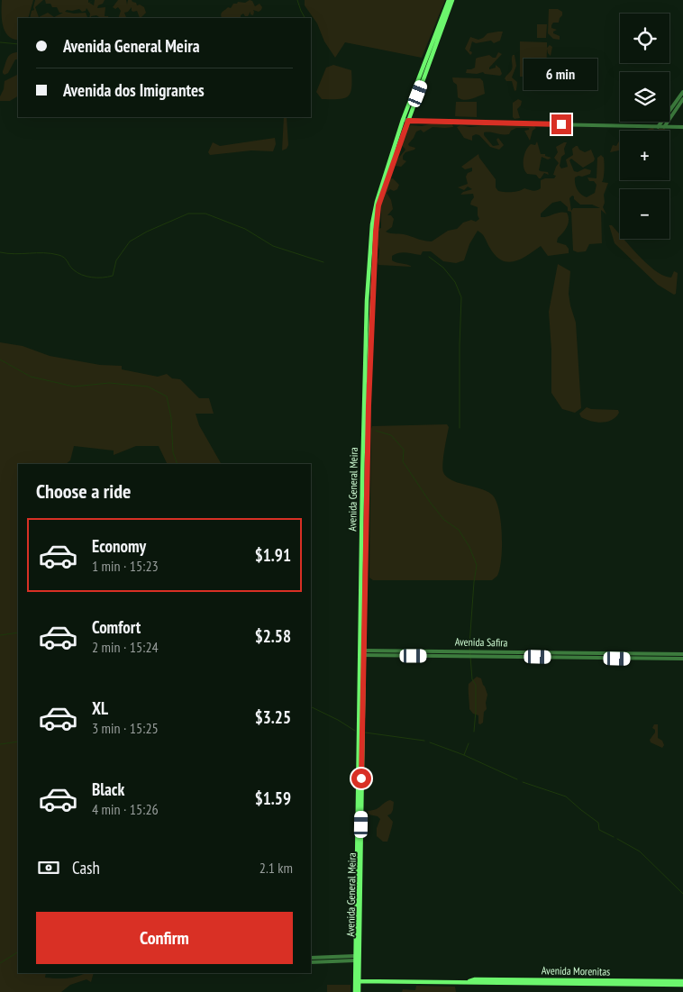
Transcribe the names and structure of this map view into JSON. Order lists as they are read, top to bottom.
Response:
{
  "streets": {
    "main road": ["Avenida General Meira", "Avenida Morenitas"],
    "street": ["Avenida Safira"]
  },
  "crossings": [
    ["Avenida General Meira", "Avenida Safira"],
    ["Avenida General Meira", "Avenida Morenitas"]
  ],
  "page": {
    "map_buttons": ["+", "−"],
    "banner": ["Avenida General Meira", "Avenida dos Imigrantes"],
    "bubble": "6 min",
    "heading": "Choose a ride",
    "list": [
      {
        "name": "Economy",
        "note": "1 min · 15:23",
        "value": "$1.91"
      },
      {
        "name": "Comfort",
        "note": "2 min · 15:24",
        "value": "$2.58"
      },
      {
        "name": "XL",
        "note": "3 min · 15:25",
        "value": "$3.25"
      },
      {
        "name": "Black",
        "note": "4 min · 15:26",
        "value": "$1.59"
      }
    ],
    "pay": ["Cash", "2.1 km"],
    "buttons": "Confirm"
  }
}
